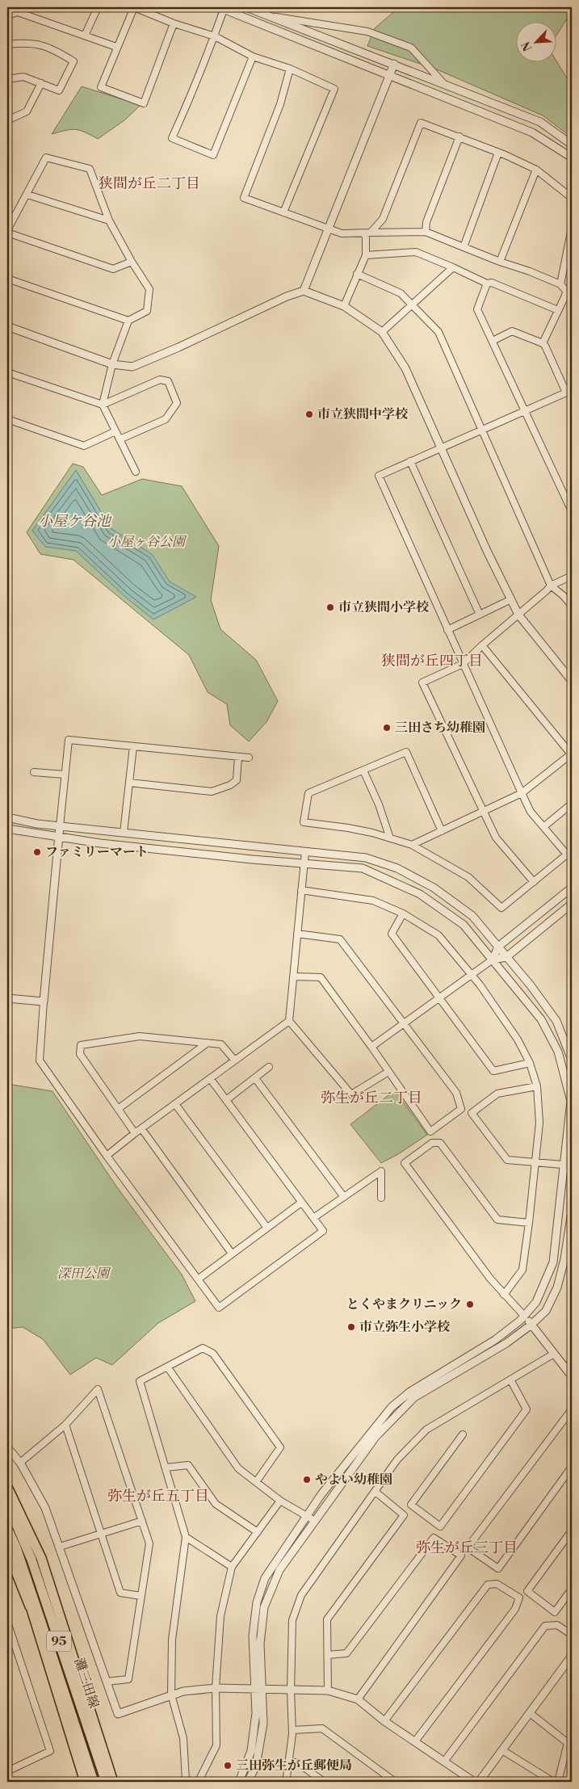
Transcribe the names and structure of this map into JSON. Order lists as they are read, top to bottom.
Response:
{
  "streets": {
    "main road": ["95", "灘三田線"]
  },
  "crossings": [
    ["95", "灘三田線"]
  ],
  "districts": [
    "狭間が丘二丁目",
    "狭間が丘四丁目",
    "弥生が丘二丁目",
    "弥生が丘五丁目",
    "弥生が丘三丁目"
  ],
  "water": ["小屋ケ谷池"],
  "parks": ["小屋ヶ谷公園", "深田公園"],
  "places": [
    "市立狭間中学校",
    "市立狭間小学校",
    "三田さち幼稚園",
    "ファミリーマート",
    "とくやまクリニック",
    "市立弥生小学校",
    "やよい幼稚園",
    "三田弥生が丘郵便局"
  ],
  "north": "bottom left"
}
